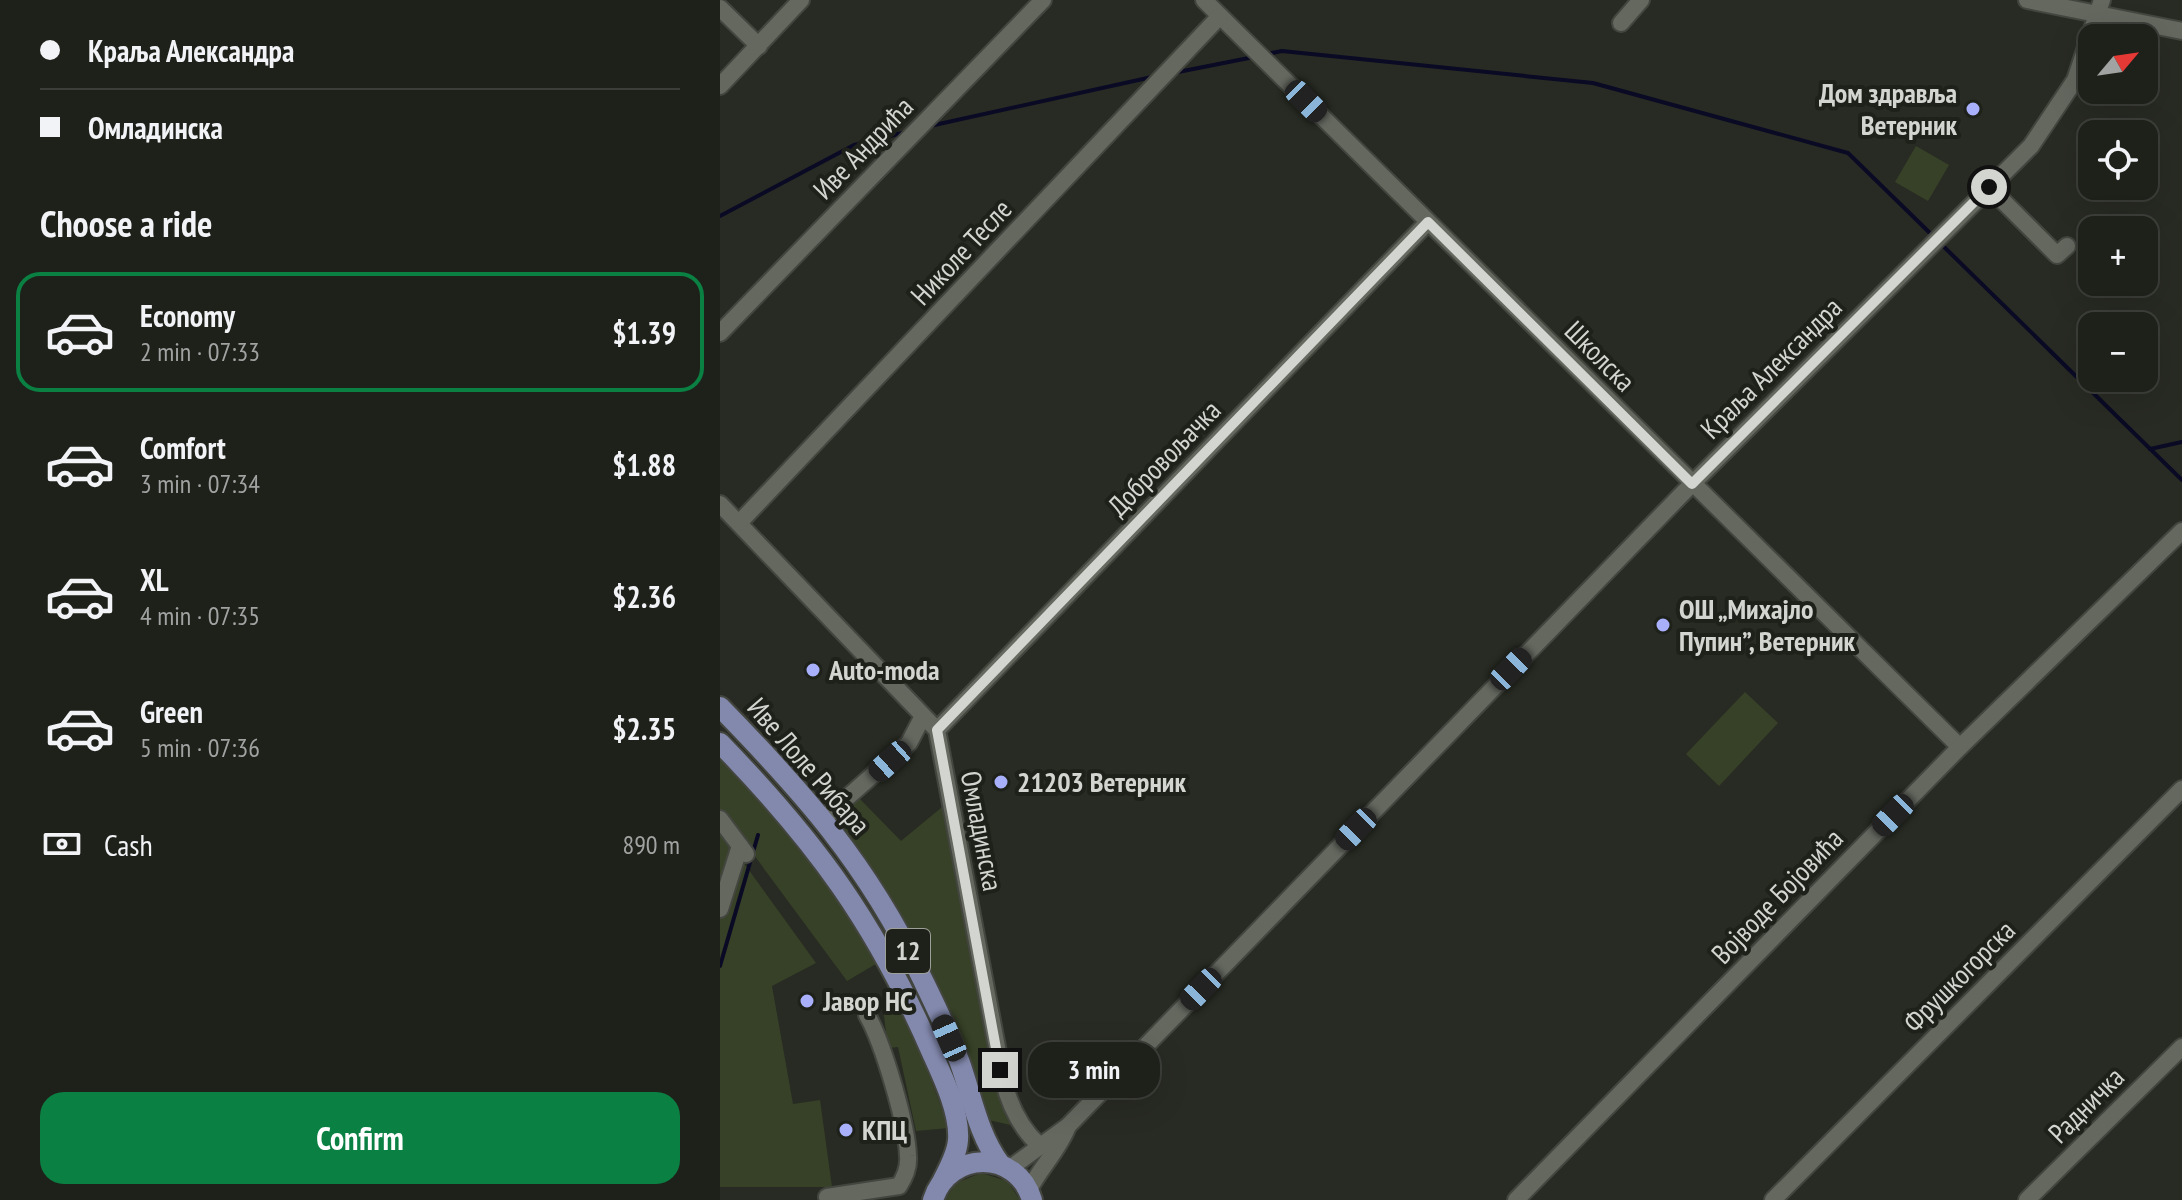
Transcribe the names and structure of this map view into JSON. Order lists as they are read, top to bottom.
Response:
{
  "streets": {
    "main road": ["Иве Лоле Рибара", "12"],
    "street": [
      "Иве Андрића",
      "Николе Тесле",
      "Школска",
      "Краља Александра",
      "Добровољачка",
      "Омладинска",
      "Војводе Бојовића",
      "Фрушкогорска",
      "Радничка"
    ]
  },
  "crossings": [
    ["Николе Тесле", "Школска"],
    ["Школска", "Краља Александра"],
    ["Школска", "Добровољачка"],
    ["Школска", "Војводе Бојовића"],
    ["Добровољачка", "Омладинска"],
    ["Иве Лоле Рибара", "12"]
  ],
  "places": [
    "Дом здравља Ветерник",
    "ОШ „Михајло Пупин”, Ветерник",
    "Auto-moda",
    "21203 Ветерник",
    "Јавор НС",
    "КПЦ"
  ],
  "north": "top right",
  "page": {
    "banner": ["Краља Александра", "Омладинска"],
    "map_buttons": ["+", "−"],
    "heading": "Choose a ride",
    "list": [
      {
        "name": "Economy",
        "note": "2 min · 07:33",
        "value": "$1.39"
      },
      {
        "name": "Comfort",
        "note": "3 min · 07:34",
        "value": "$1.88"
      },
      {
        "name": "XL",
        "note": "4 min · 07:35",
        "value": "$2.36"
      },
      {
        "name": "Green",
        "note": "5 min · 07:36",
        "value": "$2.35"
      }
    ],
    "pay": ["Cash", "890 m"],
    "bubble": "3 min",
    "buttons": "Confirm"
  }
}
